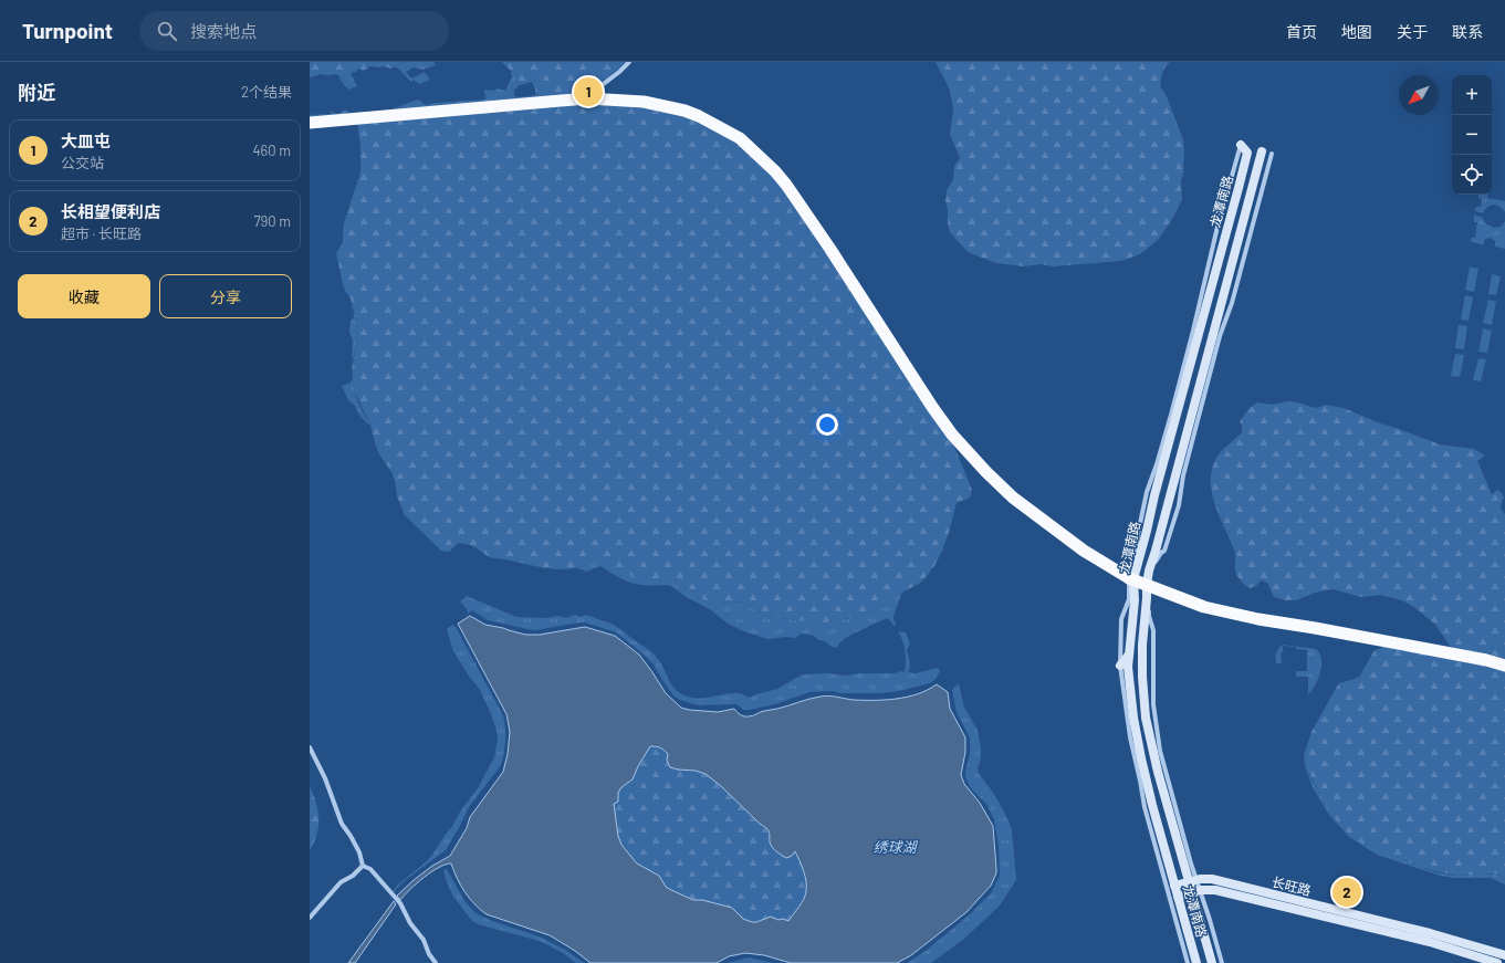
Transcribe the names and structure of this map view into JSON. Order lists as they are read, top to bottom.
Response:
{
  "streets": {
    "main road": ["龙潭南路", "长旺路"]
  },
  "crossings": [
    ["龙潭南路", "长旺路"]
  ],
  "water": ["绣球湖"],
  "north": "bottom left",
  "page": {
    "header": "Turnpoint",
    "search": "搜索地点",
    "nav": [
      "首页",
      "地图",
      "关于",
      "联系"
    ],
    "heading": ["附近", "2个结果"],
    "map_buttons": ["+", "−"],
    "pins": ["1", "2"],
    "list": [
      {
        "mark": "1",
        "name": "大皿屯",
        "note": "公交站",
        "value": "460 m"
      },
      {
        "mark": "2",
        "name": "长相望便利店",
        "note": "超市 · 长旺路",
        "value": "790 m"
      }
    ],
    "buttons": ["收藏", "分享"]
  }
}
